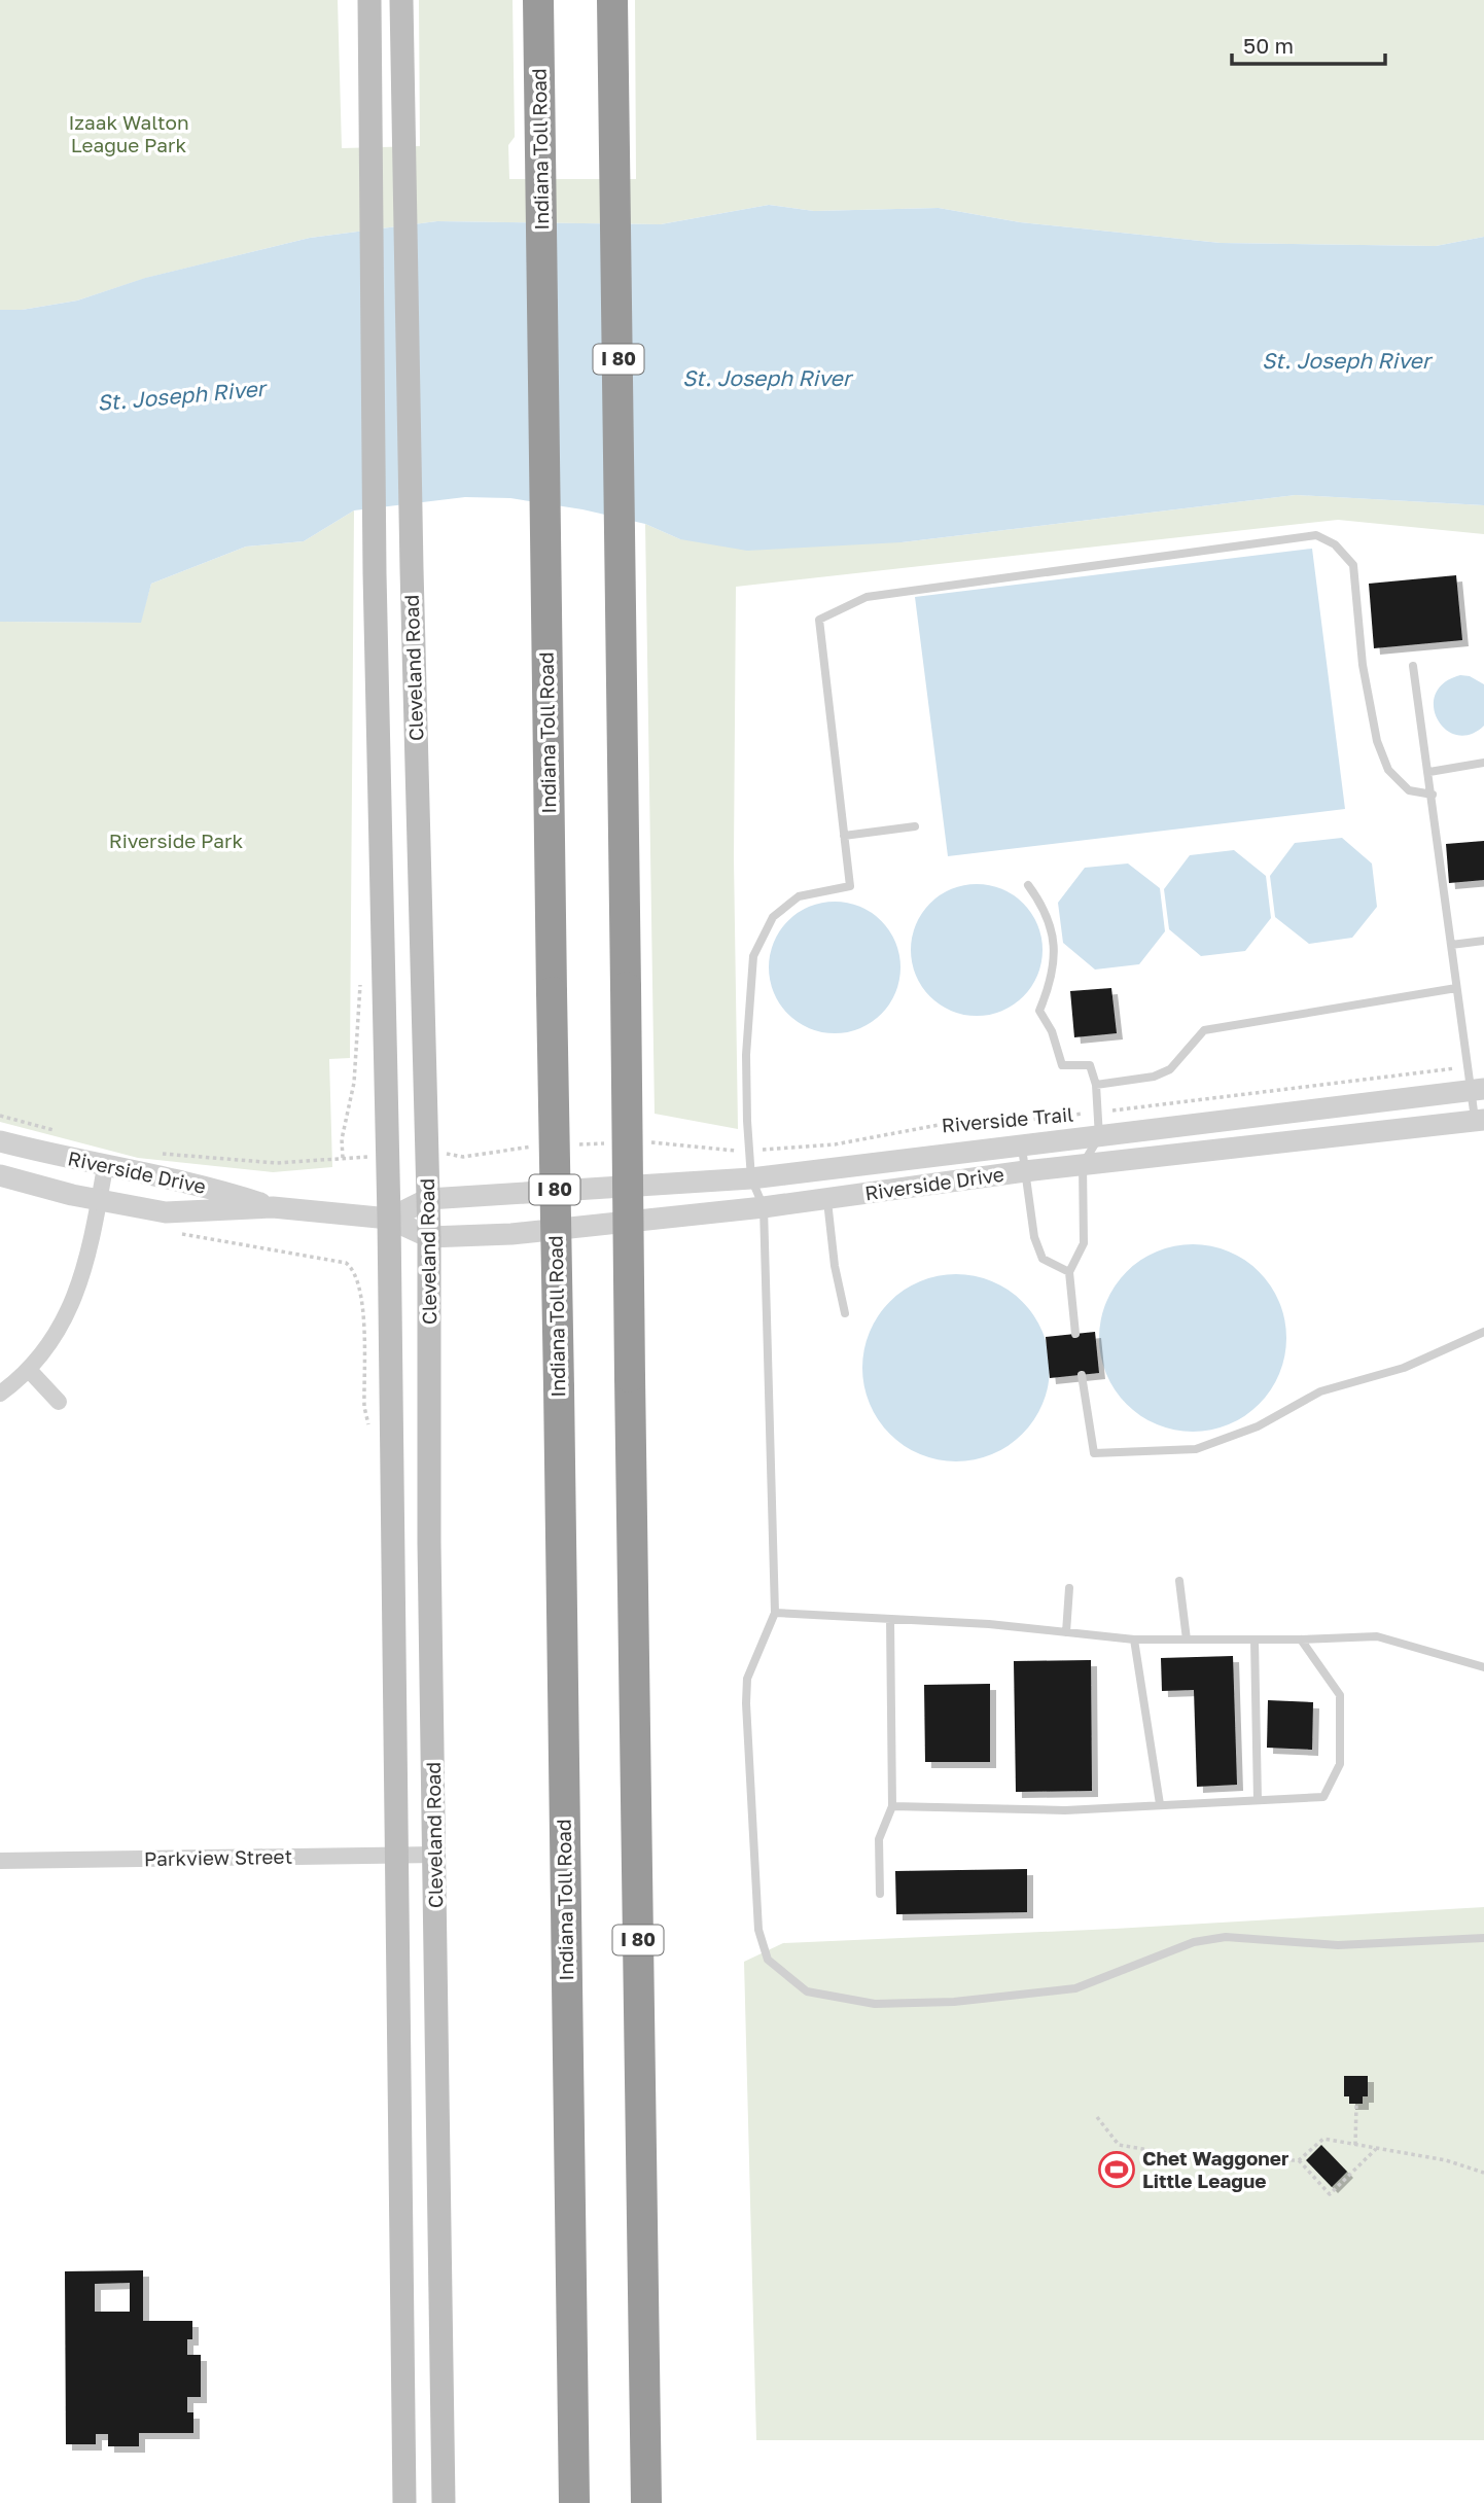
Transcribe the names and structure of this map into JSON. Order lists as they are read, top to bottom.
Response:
{
  "streets": {
    "highway": ["Indiana Toll Road", "I 80"],
    "main road": ["Cleveland Road"],
    "street": ["Riverside Drive", "Parkview Street"],
    "path": ["Riverside Trail"]
  },
  "crossings": [
    ["Cleveland Road", "Riverside Drive"],
    ["Cleveland Road", "Parkview Street"]
  ],
  "water": ["St. Joseph River"],
  "parks": ["Izaak Walton League Park", "Riverside Park"],
  "places": {
    "sports": ["Chet Waggoner Little League"]
  },
  "scale_bar": "50 m"
}
